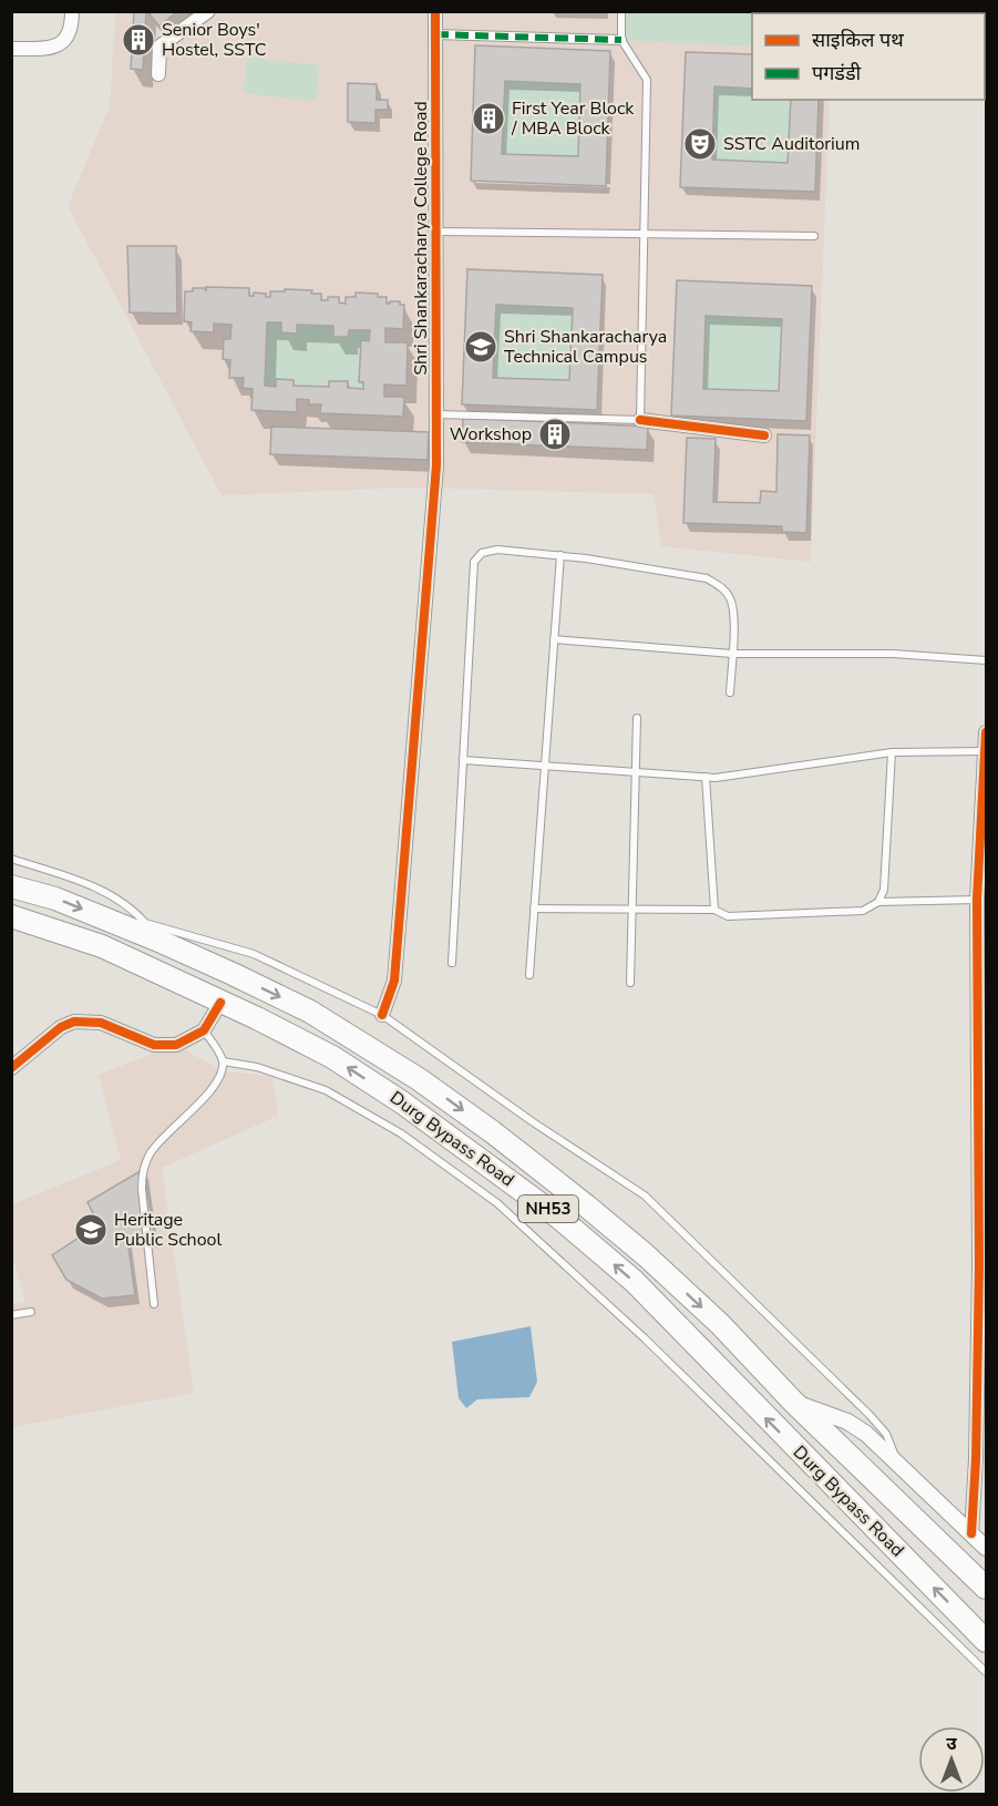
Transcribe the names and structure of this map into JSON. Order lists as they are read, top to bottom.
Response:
{
  "streets": {
    "highway": ["Durg Bypass Road", "NH53"],
    "street": ["Shri Shankaracharya College Road"]
  },
  "places": {
    "building": ["Senior Boys' Hostel, SSTC", "First Year Block / MBA Block", "Workshop"],
    "theatre": ["SSTC Auditorium"],
    "school or university": ["Shri Shankaracharya Technical Campus", "Heritage Public School"]
  },
  "legend": ["साइकिल पथ", "पगडंडी"],
  "north": "top"
}
